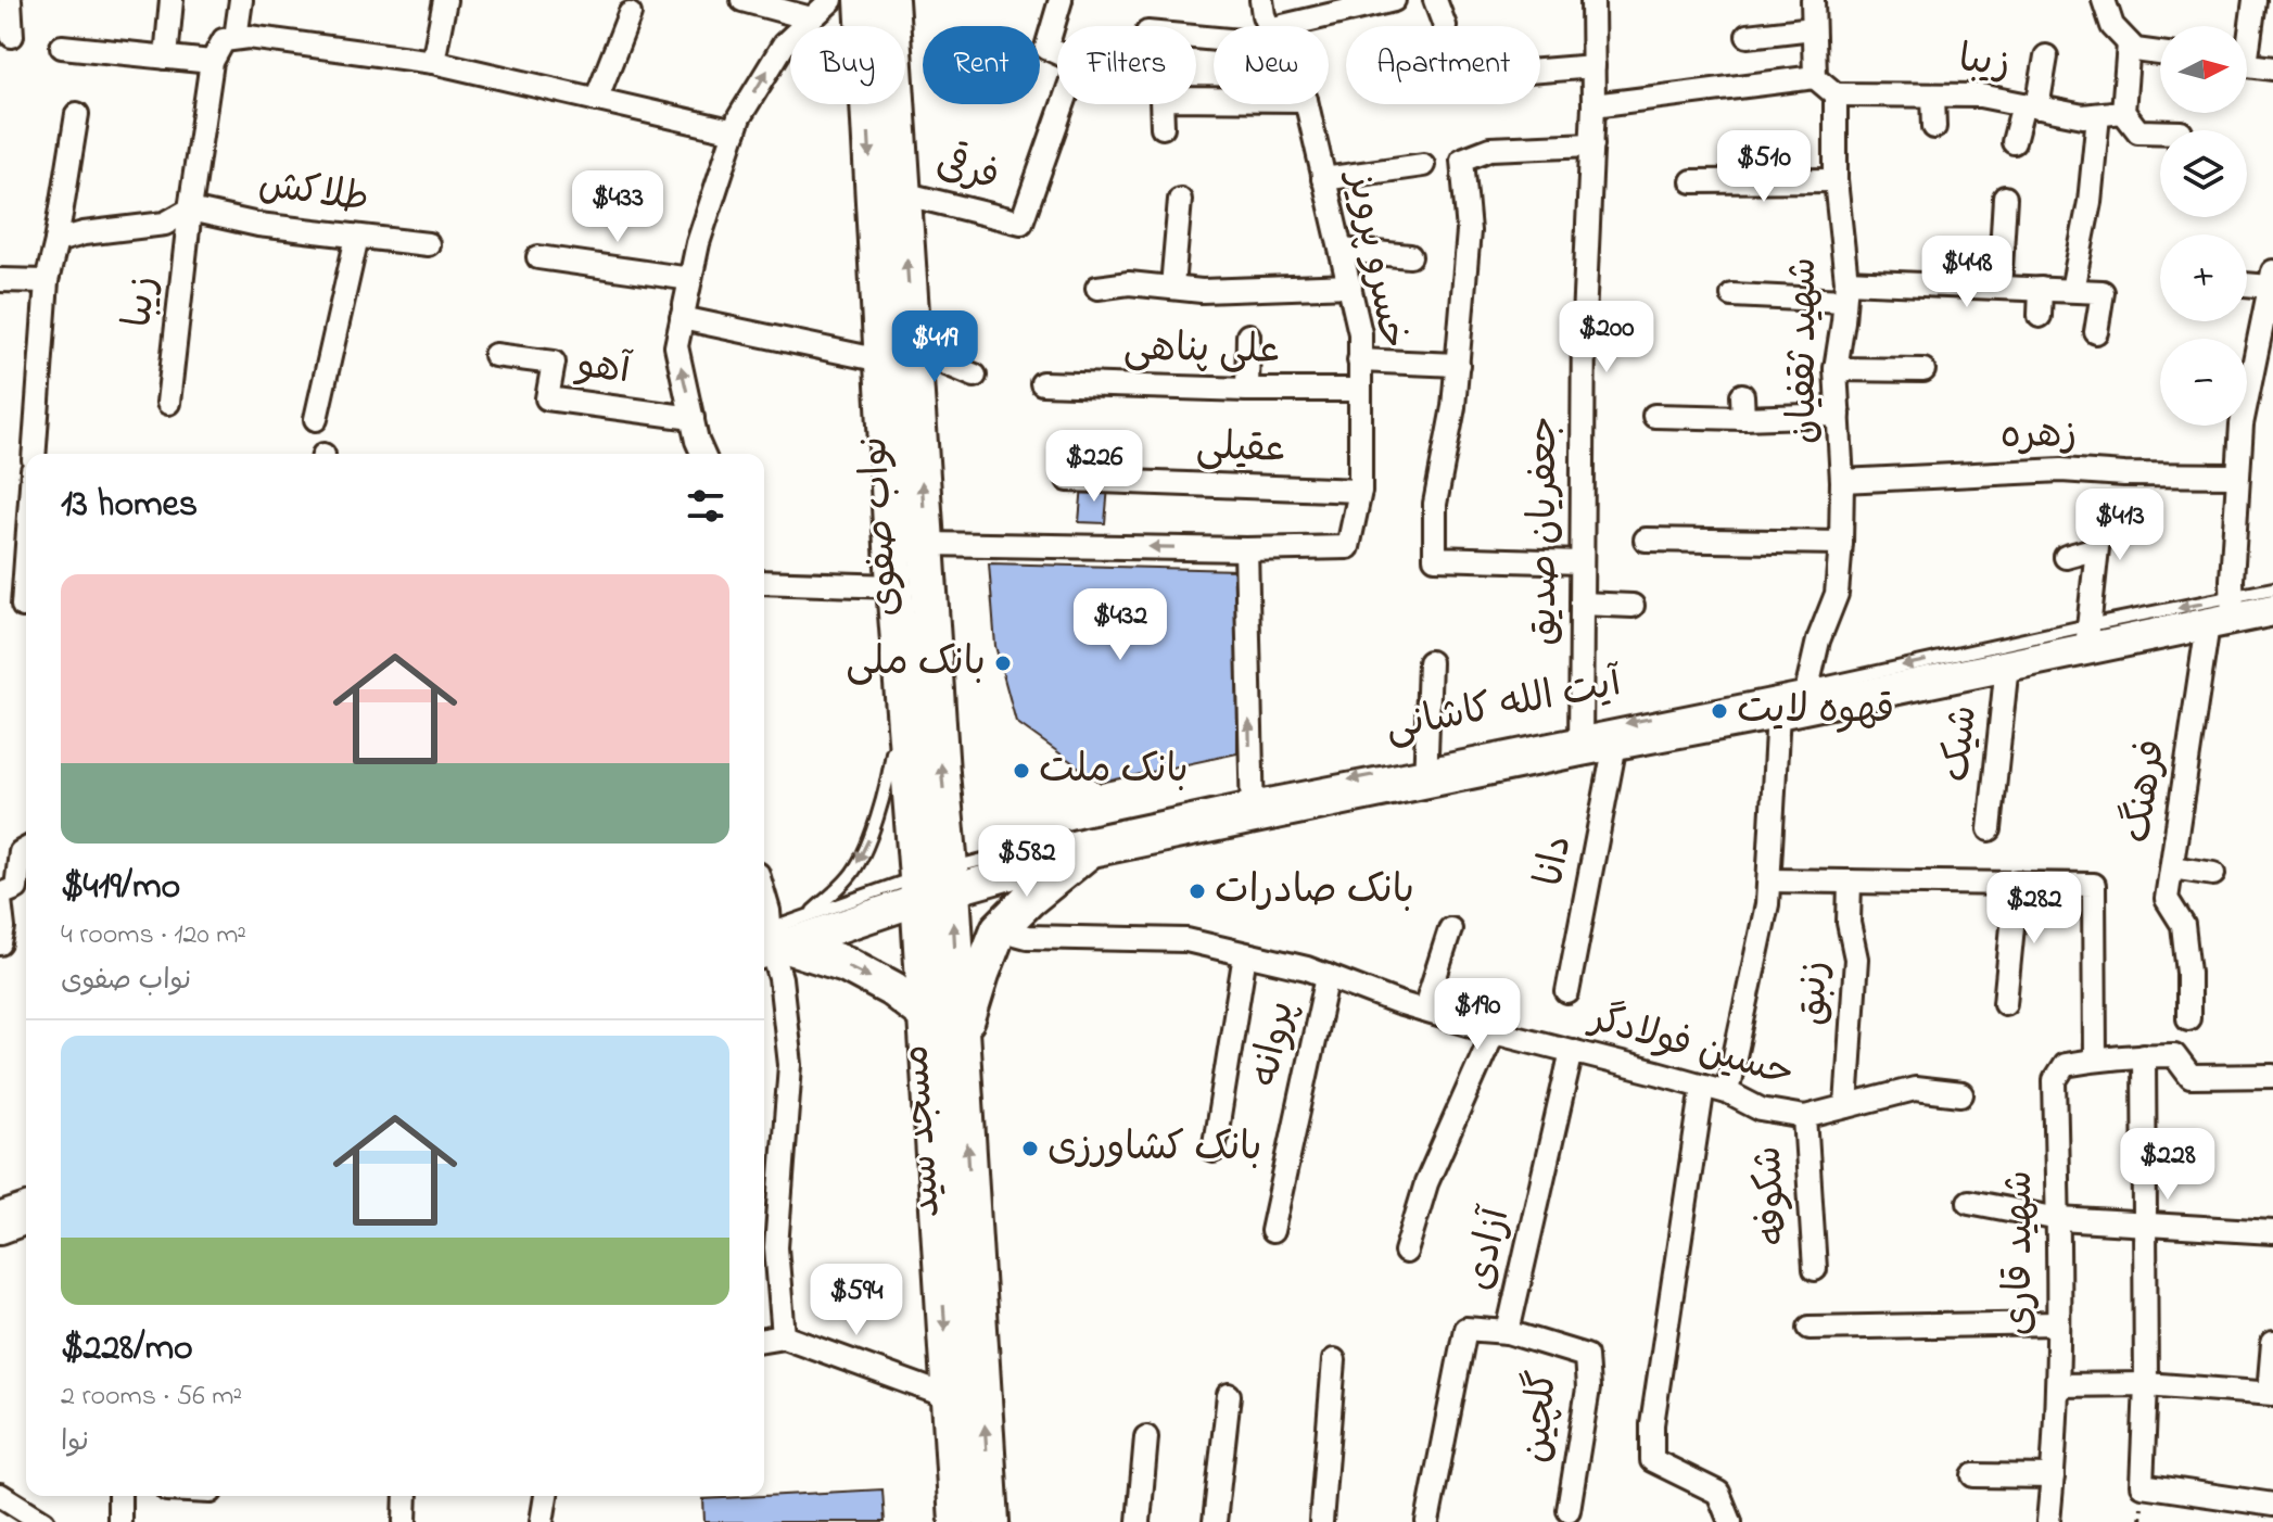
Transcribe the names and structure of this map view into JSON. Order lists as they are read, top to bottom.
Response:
{
  "streets": {
    "main road": ["نواب صفوی", "آیت الله کاشانی", "مسجد سید"],
    "street": [
      "زیبا",
      "فرقی",
      "طلاکش",
      "خسرو پرویز",
      "علی پناهی",
      "شهید ثقفیان",
      "آهو",
      "زهره",
      "عقیلی",
      "جعفریان صدیق",
      "شیک",
      "فرهنگ",
      "دانا",
      "زنبق",
      "پروانه",
      "حسین فولادگر",
      "شکوفه",
      "آزادی",
      "شهید قاری",
      "گلچین"
    ]
  },
  "crossings": [
    ["زیبا", "طلاکش"],
    ["زیبا", "شهید ثقفیان"],
    ["فرقی", "نواب صفوی"],
    ["خسرو پرویز", "علی پناهی"],
    ["خسرو پرویز", "عقیلی"],
    ["شهید ثقفیان", "زهره"],
    ["شهید ثقفیان", "آیت الله کاشانی"],
    ["شهید ثقفیان", "حسین فولادگر"],
    ["زهره", "فرهنگ"],
    ["نواب صفوی", "آیت الله کاشانی"],
    ["نواب صفوی", "مسجد سید"],
    ["جعفریان صدیق", "آیت الله کاشانی"],
    ["آیت الله کاشانی", "شیک"],
    ["آیت الله کاشانی", "فرهنگ"],
    ["آیت الله کاشانی", "دانا"],
    ["آیت الله کاشانی", "مسجد سید"],
    ["زنبق", "حسین فولادگر"],
    ["پروانه", "حسین فولادگر"],
    ["حسین فولادگر", "شکوفه"],
    ["حسین فولادگر", "آزادی"],
    ["آزادی", "گلچین"]
  ],
  "places": [
    "بانک ملی",
    "قهوه لایت",
    "بانک ملت",
    "بانک صادرات",
    "بانک کشاورزی"
  ],
  "north": "right",
  "page": {
    "map_buttons": ["+", "−"],
    "chip": [
      "Buy",
      "Rent",
      "Filters",
      "New",
      "Apartment"
    ],
    "price": [
      "$510",
      "$433",
      "$448",
      "$200",
      "$419",
      "$226",
      "$413",
      "$432",
      "$582",
      "$282",
      "$190",
      "$228",
      "$594"
    ],
    "heading": "13 homes",
    "list": [
      {
        "name": "$419/mo",
        "note": "4 rooms · 120 m² · نواب صفوی"
      },
      {
        "name": "$228/mo",
        "note": "2 rooms · 56 m² · نوا"
      }
    ]
  }
}
